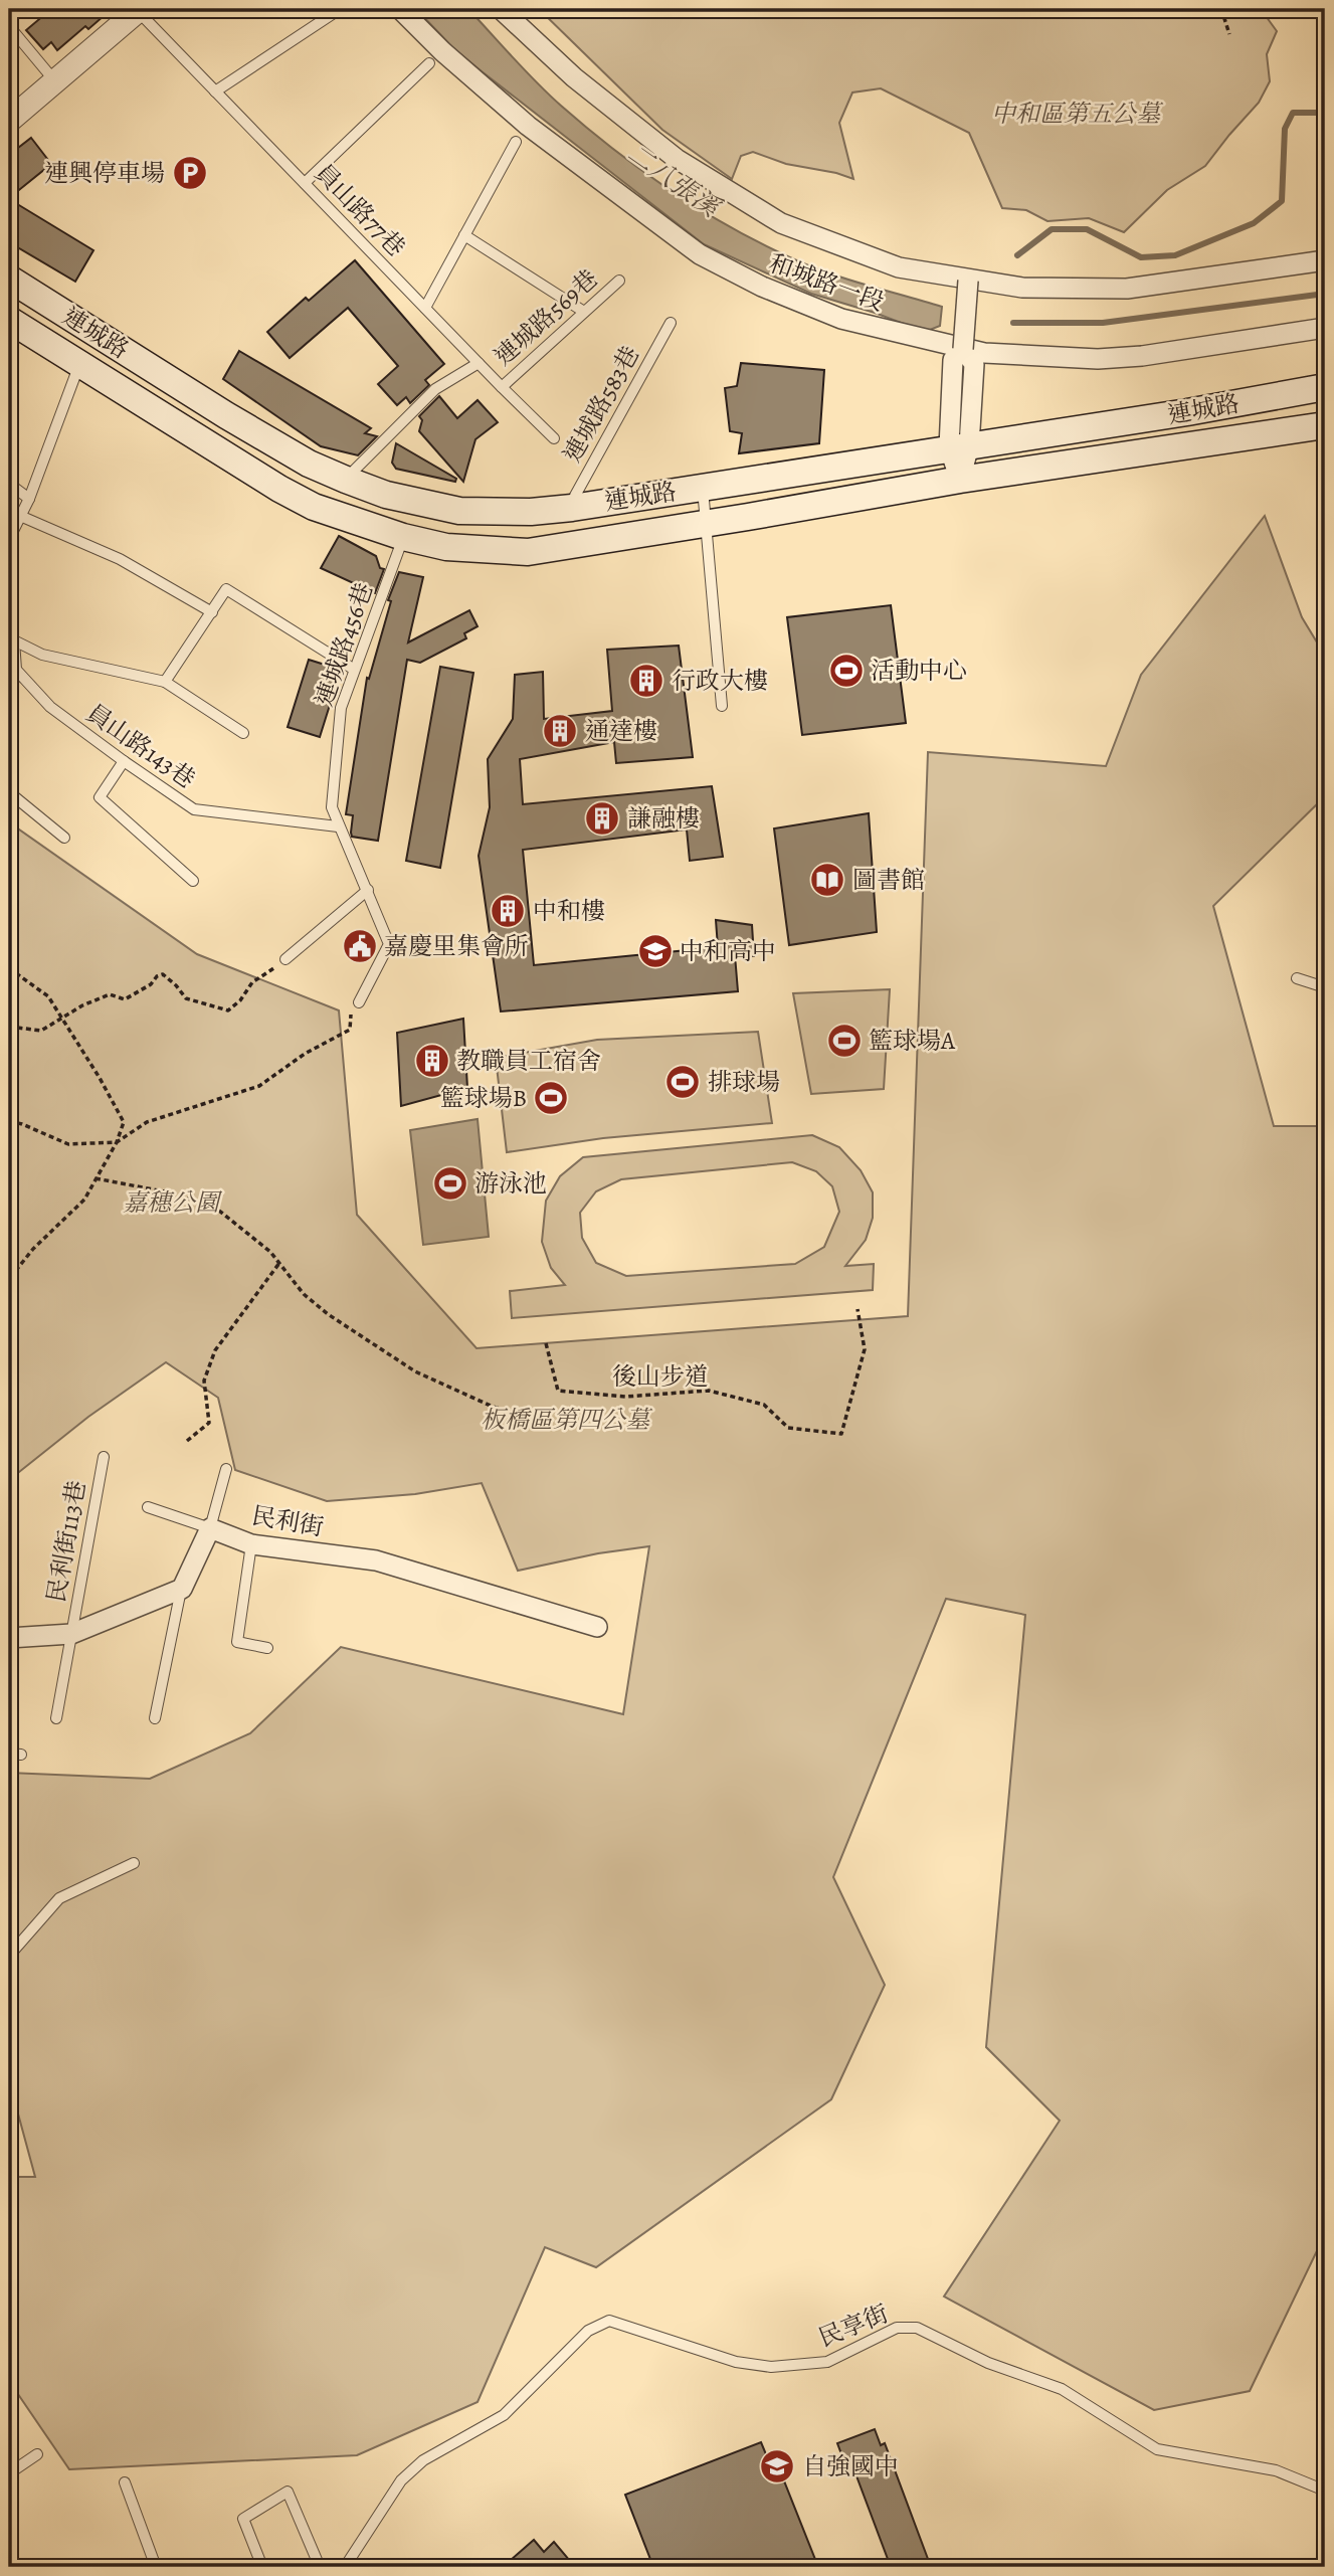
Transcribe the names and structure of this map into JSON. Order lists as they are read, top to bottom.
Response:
{
  "streets": {
    "main road": ["連城路"],
    "street": ["和城路一段", "民利街"],
    "lane": [
      "員山路77巷",
      "連城路569巷",
      "連城路583巷",
      "連城路456巷",
      "員山路143巷",
      "民利街113巷",
      "民享街"
    ],
    "path": ["後山步道"]
  },
  "crossings": [
    ["員山路77巷", "連城路569巷"],
    ["連城路569巷", "連城路"],
    ["連城路", "連城路583巷"],
    ["連城路", "連城路456巷"],
    ["連城路456巷", "員山路143巷"]
  ],
  "water": ["二八張溪"],
  "parks": ["中和區第五公墓", "嘉穗公園", "板橋區第四公墓"],
  "places": {
    "parking": ["連興停車場"],
    "sports": [
      "活動中心",
      "籃球場A",
      "排球場",
      "籃球場B",
      "游泳池"
    ],
    "building": [
      "行政大樓",
      "通達樓",
      "謙融樓",
      "中和樓",
      "教職員工宿舍"
    ],
    "library": ["圖書館"],
    "public building": ["嘉慶里集會所"],
    "school or university": ["中和高中", "自強國中"]
  }
}
